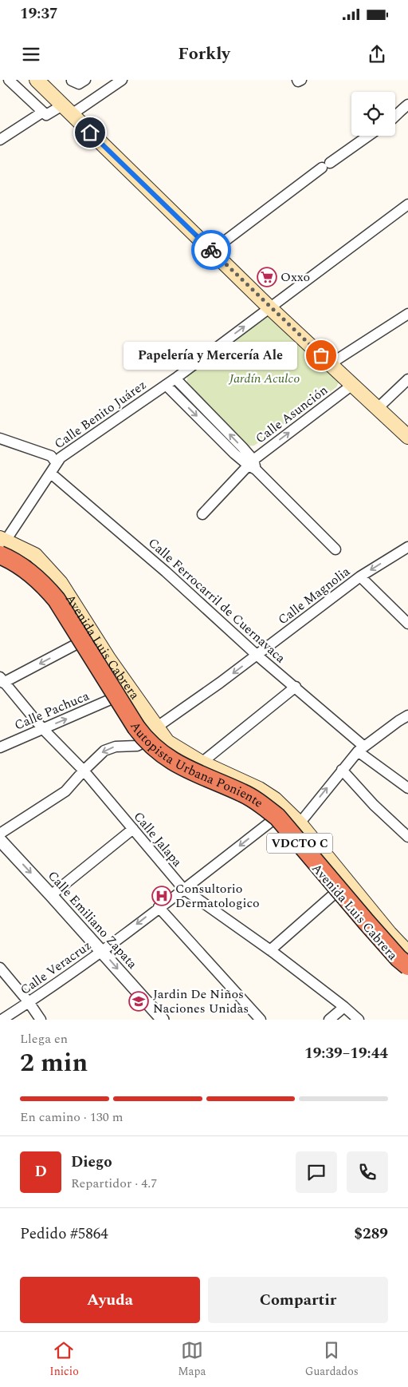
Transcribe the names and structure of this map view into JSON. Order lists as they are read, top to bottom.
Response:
{
  "streets": {
    "highway": ["Autopista Urbana Poniente", "VDCTO C"],
    "main road": ["Avenida Luis Cabrera"],
    "street": [
      "Calle Benito Juárez",
      "Calle Asunción",
      "Calle Magnolia",
      "Calle Ferrocarril de Cuernavaca",
      "Calle Pachuca",
      "Calle Jalapa",
      "Calle Emiliano Zapata",
      "Calle Veracruz"
    ]
  },
  "crossings": [
    ["Calle Benito Juárez", "Calle Ferrocarril de Cuernavaca"],
    ["Calle Benito Juárez", "Avenida Luis Cabrera"],
    ["Calle Benito Juárez", "Autopista Urbana Poniente"],
    ["Calle Magnolia", "Calle Ferrocarril de Cuernavaca"],
    ["Calle Magnolia", "Avenida Luis Cabrera"],
    ["Avenida Luis Cabrera", "Calle Pachuca"],
    ["Avenida Luis Cabrera", "Autopista Urbana Poniente"],
    ["Avenida Luis Cabrera", "Calle Veracruz"],
    ["Calle Pachuca", "Calle Jalapa"],
    ["Calle Jalapa", "Calle Veracruz"],
    ["Calle Emiliano Zapata", "Calle Veracruz"]
  ],
  "one_way": ["Calle Asunción"],
  "parks": ["Jardín Aculco"],
  "places": {
    "supermarket": ["Oxxo"],
    "other": ["Papelería y Mercería Ale"],
    "hospital": ["Consultorio Dermatologico"],
    "school or university": ["Jardin De Niños Naciones Unidas"]
  },
  "page": {
    "status": "19:37",
    "header": "Forkly",
    "bubble": "Papelería y Mercería Ale",
    "heading": ["2 min", "Llega en", "19:39–19:44"],
    "panel": [
      "Diego",
      "Repartidor · 4.7",
      "Pedido #5864",
      "$289"
    ],
    "bar": "En camino · 130 m",
    "round": "D",
    "buttons": ["Ayuda", "Compartir"],
    "tabs": ["Inicio", "Mapa", "Guardados"]
  }
}
